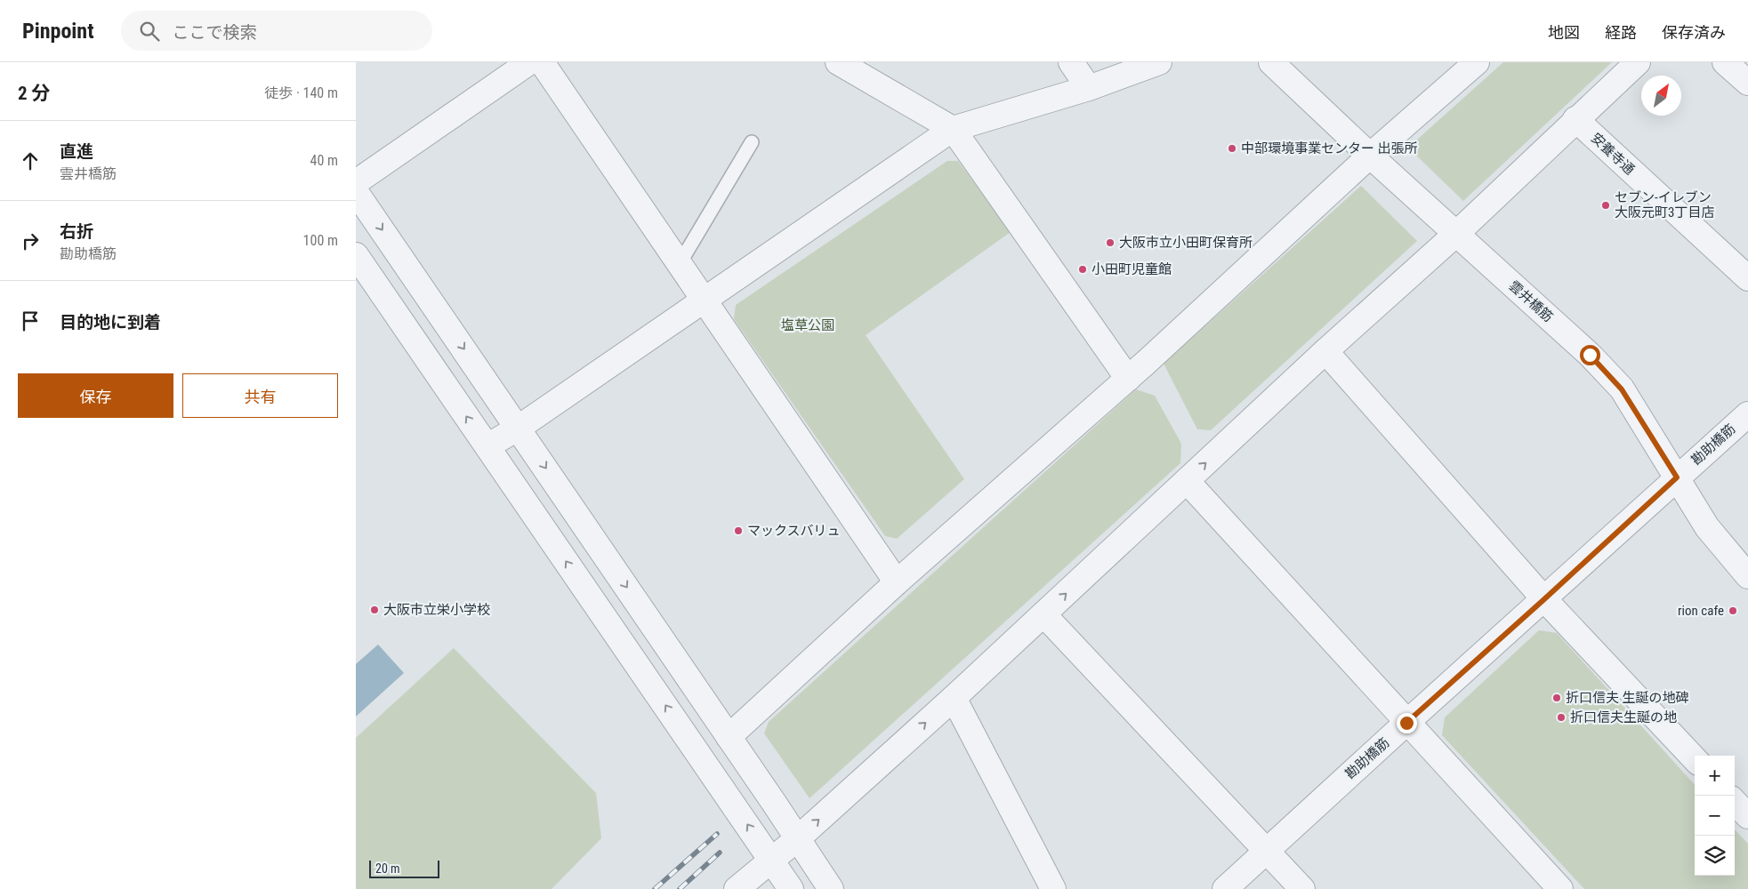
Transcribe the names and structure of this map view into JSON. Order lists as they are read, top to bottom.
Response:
{
  "streets": {
    "street": ["安養寺通", "雲井橋筋", "勘助橋筋"]
  },
  "crossings": [
    ["雲井橋筋", "勘助橋筋"]
  ],
  "parks": ["塩草公園"],
  "places": [
    "中部環境事業センター 出張所",
    "セブン-イレブン 大阪元町3丁目店",
    "大阪市立小田町保育所",
    "小田町児童館",
    "マックスバリュ",
    "大阪市立栄小学校",
    "rion cafe",
    "折口信夫 生誕の地碑",
    "折口信夫生誕の地"
  ],
  "scale_bar": "20 m",
  "north": "top right",
  "page": {
    "header": "Pinpoint",
    "search": "ここで検索",
    "nav": ["地図", "経路", "保存済み"],
    "heading": ["2 分", "徒歩 · 140 m"],
    "list": [
      ["直進", "雲井橋筋", "40 m"],
      ["右折", "勘助橋筋", "100 m"],
      "目的地に到着"
    ],
    "buttons": ["保存", "共有"],
    "map_buttons": ["+", "−"],
    "scale": "20 m"
  }
}
